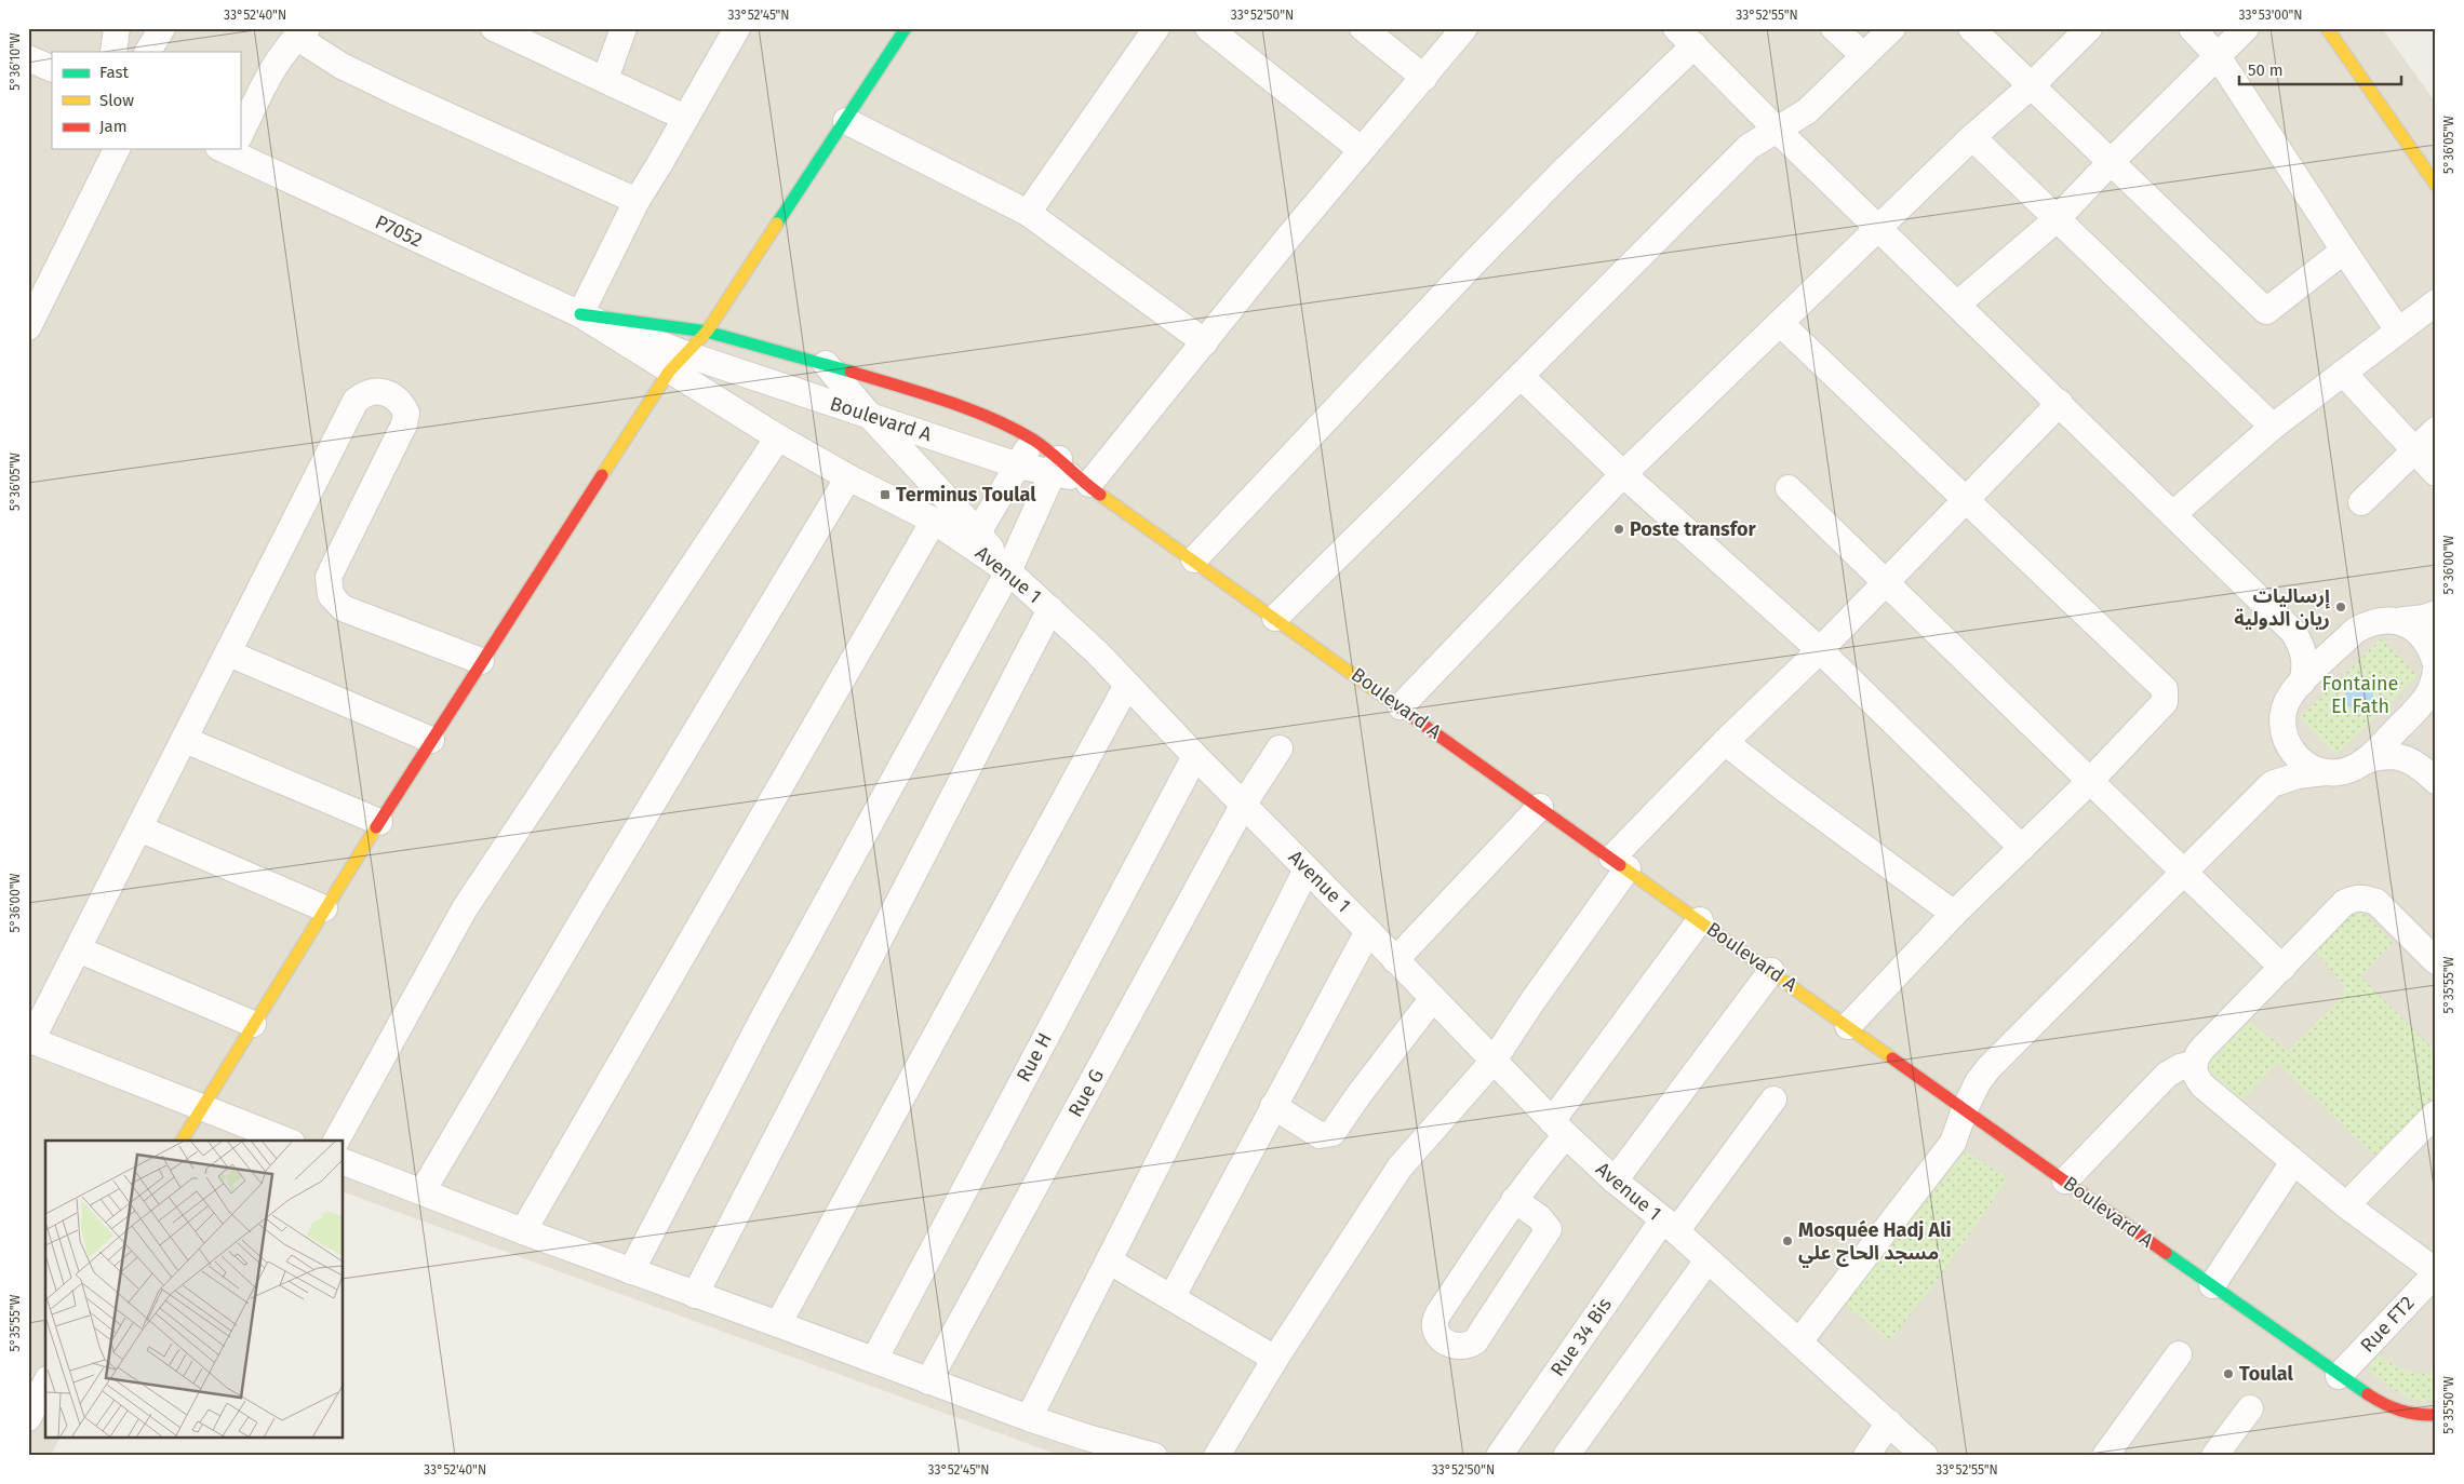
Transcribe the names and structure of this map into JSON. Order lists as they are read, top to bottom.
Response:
{
  "streets": {
    "street": [
      "P7052",
      "Boulevard A",
      "Avenue 1",
      "Rue H",
      "Rue G",
      "Rue FT2",
      "Rue 34 Bis"
    ]
  },
  "crossings": [
    ["P7052", "Boulevard A"],
    ["P7052", "Avenue 1"],
    ["Boulevard A", "Avenue 1"],
    ["Boulevard A", "Rue FT2"],
    ["Avenue 1", "Rue H"],
    ["Avenue 1", "Rue G"],
    ["Avenue 1", "Rue 34 Bis"]
  ],
  "parks": ["Fontaine El Fath"],
  "places": {
    "transit": ["Terminus Toulal"],
    "other": [
      "Poste transfor",
      "إرساليات ریان الدولية",
      "Mosquée Hadj Ali مسجد الحاج علي",
      "Toulal"
    ]
  },
  "legend": ["Fast", "Slow", "Jam"],
  "scale_bar": "50 m",
  "coordinates": [
    "33°52'40\"N",
    "33°52'45\"N",
    "33°52'50\"N",
    "33°52'55\"N",
    "33°53'00\"N",
    "5°36'10\"W",
    "5°36'05\"W",
    "5°36'00\"W",
    "5°35'55\"W",
    "5°35'50\"W"
  ]
}
